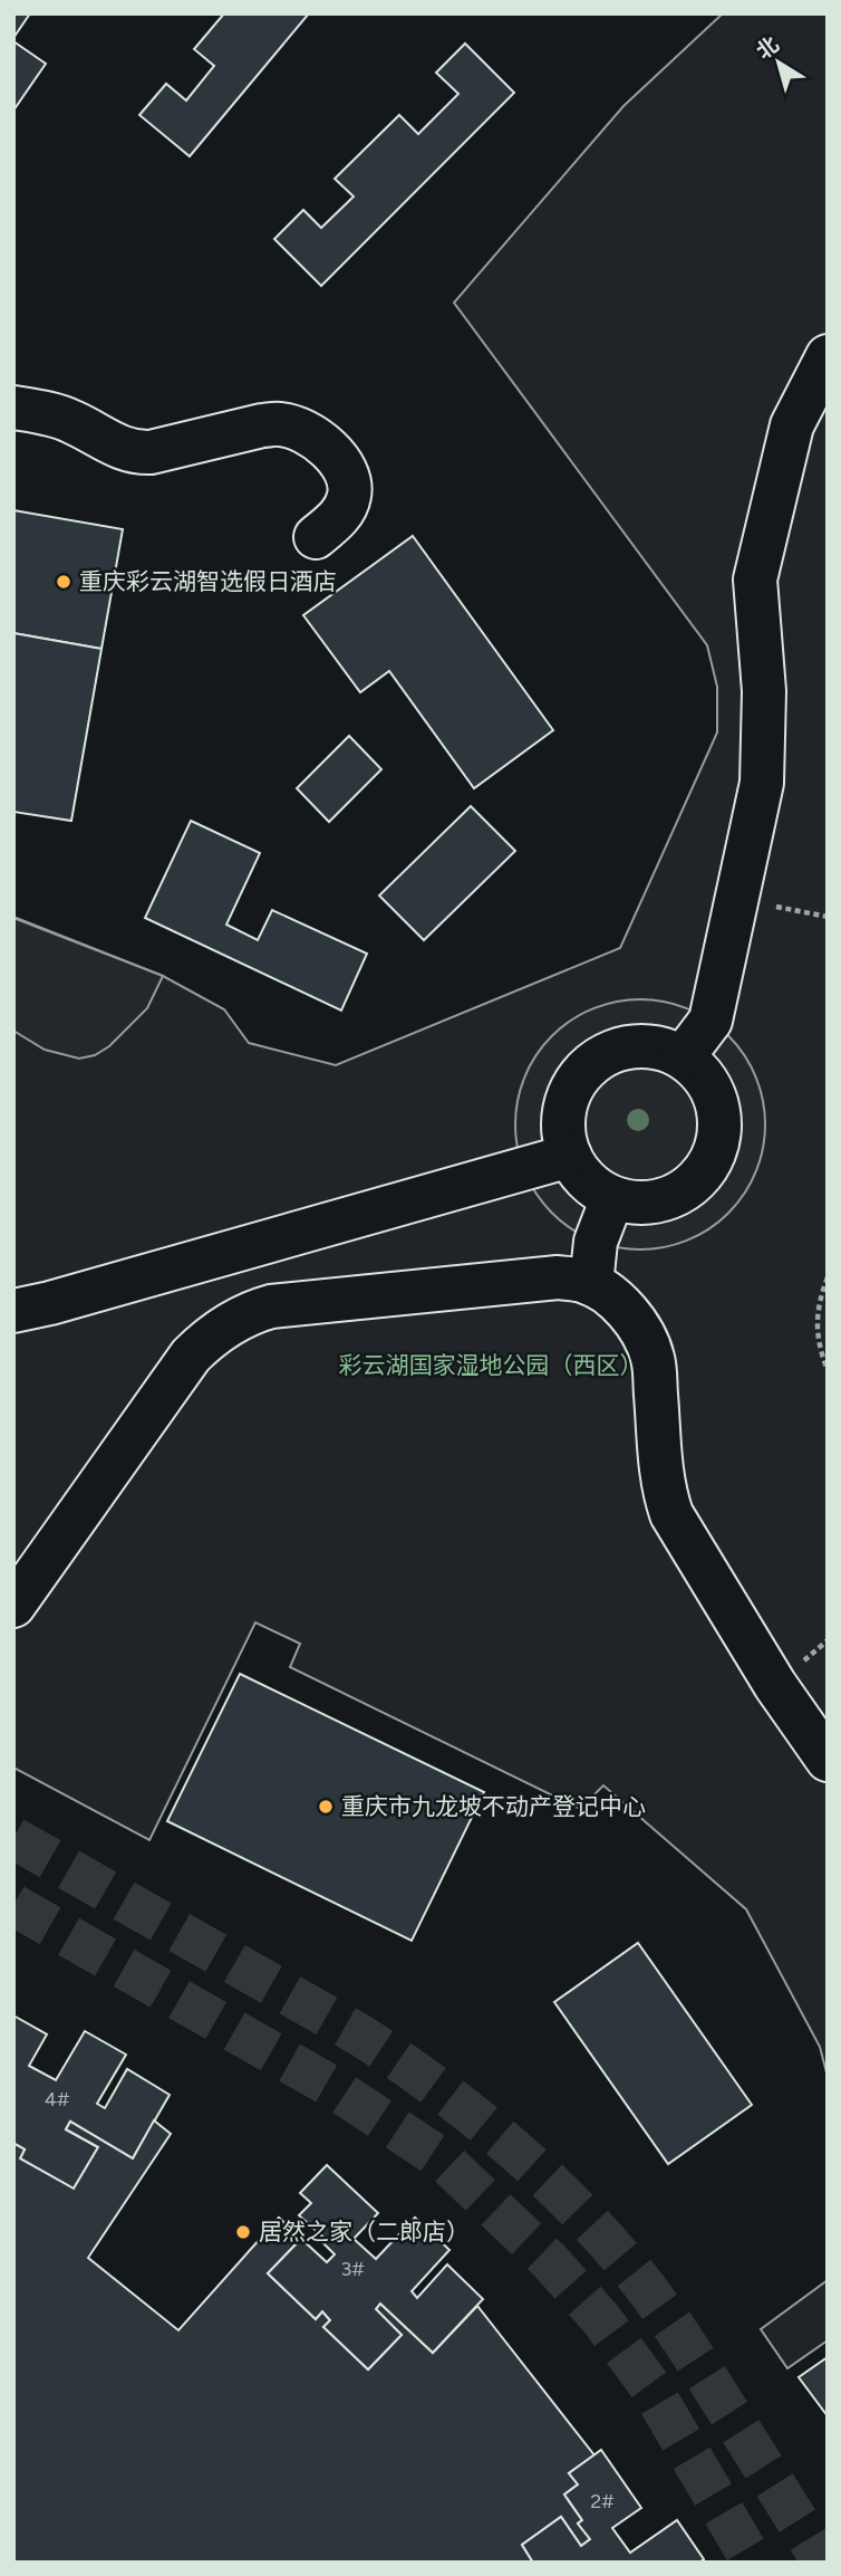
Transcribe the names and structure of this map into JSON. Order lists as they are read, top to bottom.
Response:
{
  "parks": ["彩云湖国家湿地公园（西区）"],
  "places": ["重庆彩云湖智选假日酒店", "重庆市九龙坡不动产登记中心", "居然之家（二郎店）"],
  "house_numbers": ["4#", "3#", "2#"],
  "north": "top left"
}
